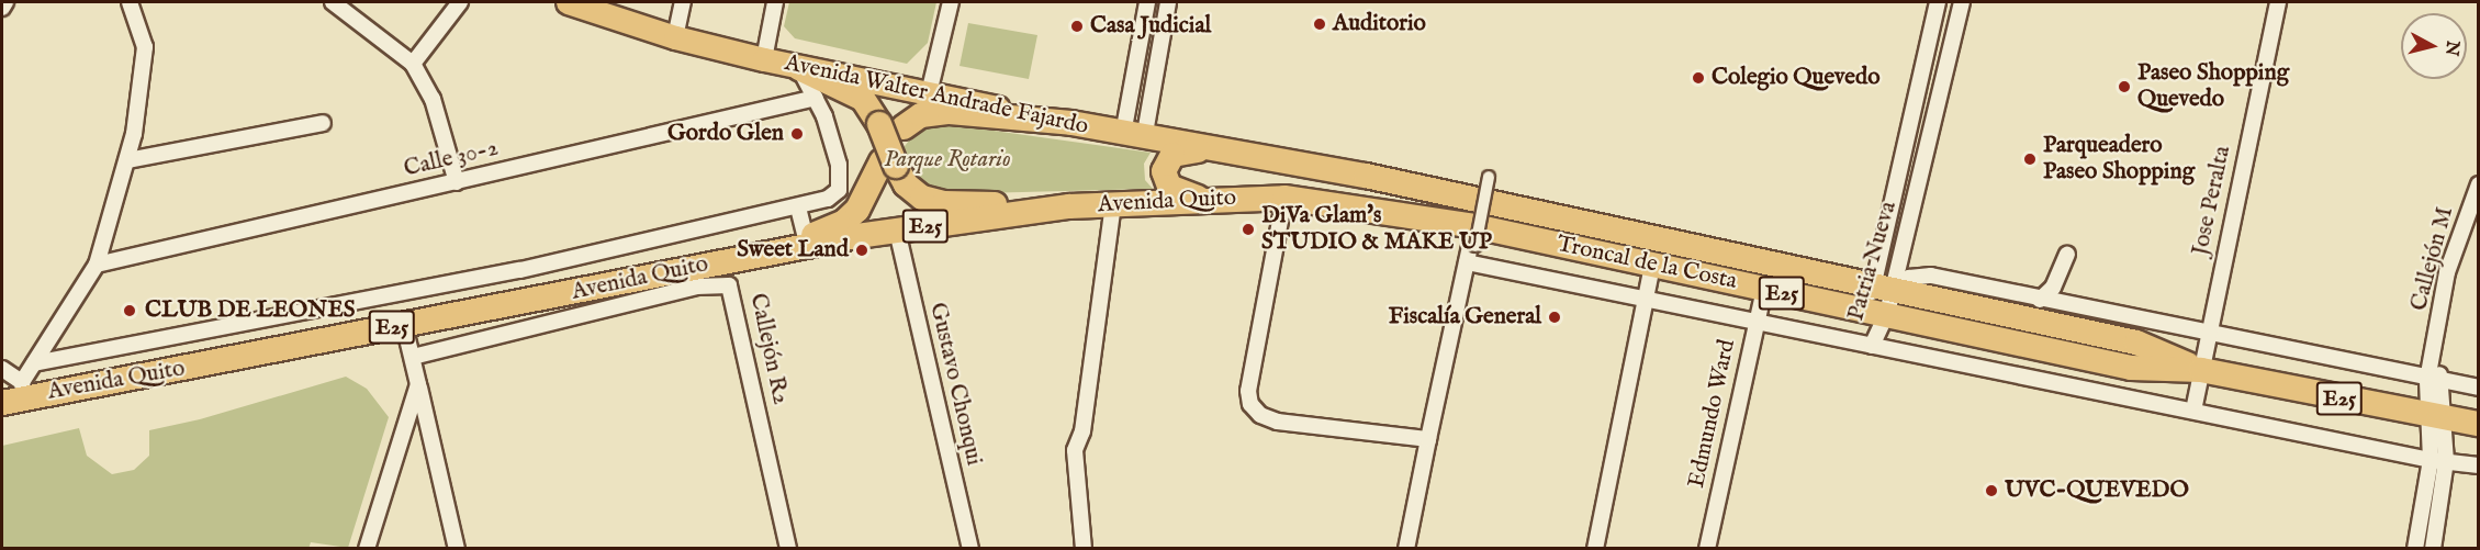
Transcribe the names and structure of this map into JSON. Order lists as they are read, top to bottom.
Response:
{
  "streets": {
    "highway": [
      "Avenida Walter Andrade Fajardo",
      "Avenida Quito",
      "E25",
      "Troncal de la Costa"
    ],
    "street": [
      "Calle 30-2",
      "Jose Peralta",
      "Callejón M",
      "Patria Nueva",
      "Callejón R2",
      "Gustavo Chonqui",
      "Edmundo Ward"
    ]
  },
  "crossings": [
    ["Avenida Walter Andrade Fajardo", "Troncal de la Costa"],
    ["Jose Peralta", "Troncal de la Costa"],
    ["Avenida Quito", "Troncal de la Costa"],
    ["Avenida Quito", "Gustavo Chonqui"],
    ["Callejón M", "Troncal de la Costa"],
    ["Patria Nueva", "Troncal de la Costa"],
    ["Troncal de la Costa", "Edmundo Ward"]
  ],
  "parks": ["Parque Rotario"],
  "places": [
    "Auditorio",
    "Casa Judicial",
    "Colegio Quevedo",
    "Paseo Shopping Quevedo",
    "Gordo Glen",
    "Parqueadero Paseo Shopping",
    "DiVa Glam's STUDIO & MAKE UP",
    "Sweet Land",
    "CLUB DE LEONES",
    "Fiscalía General",
    "UVC-QUEVEDO"
  ],
  "north": "right"
}
